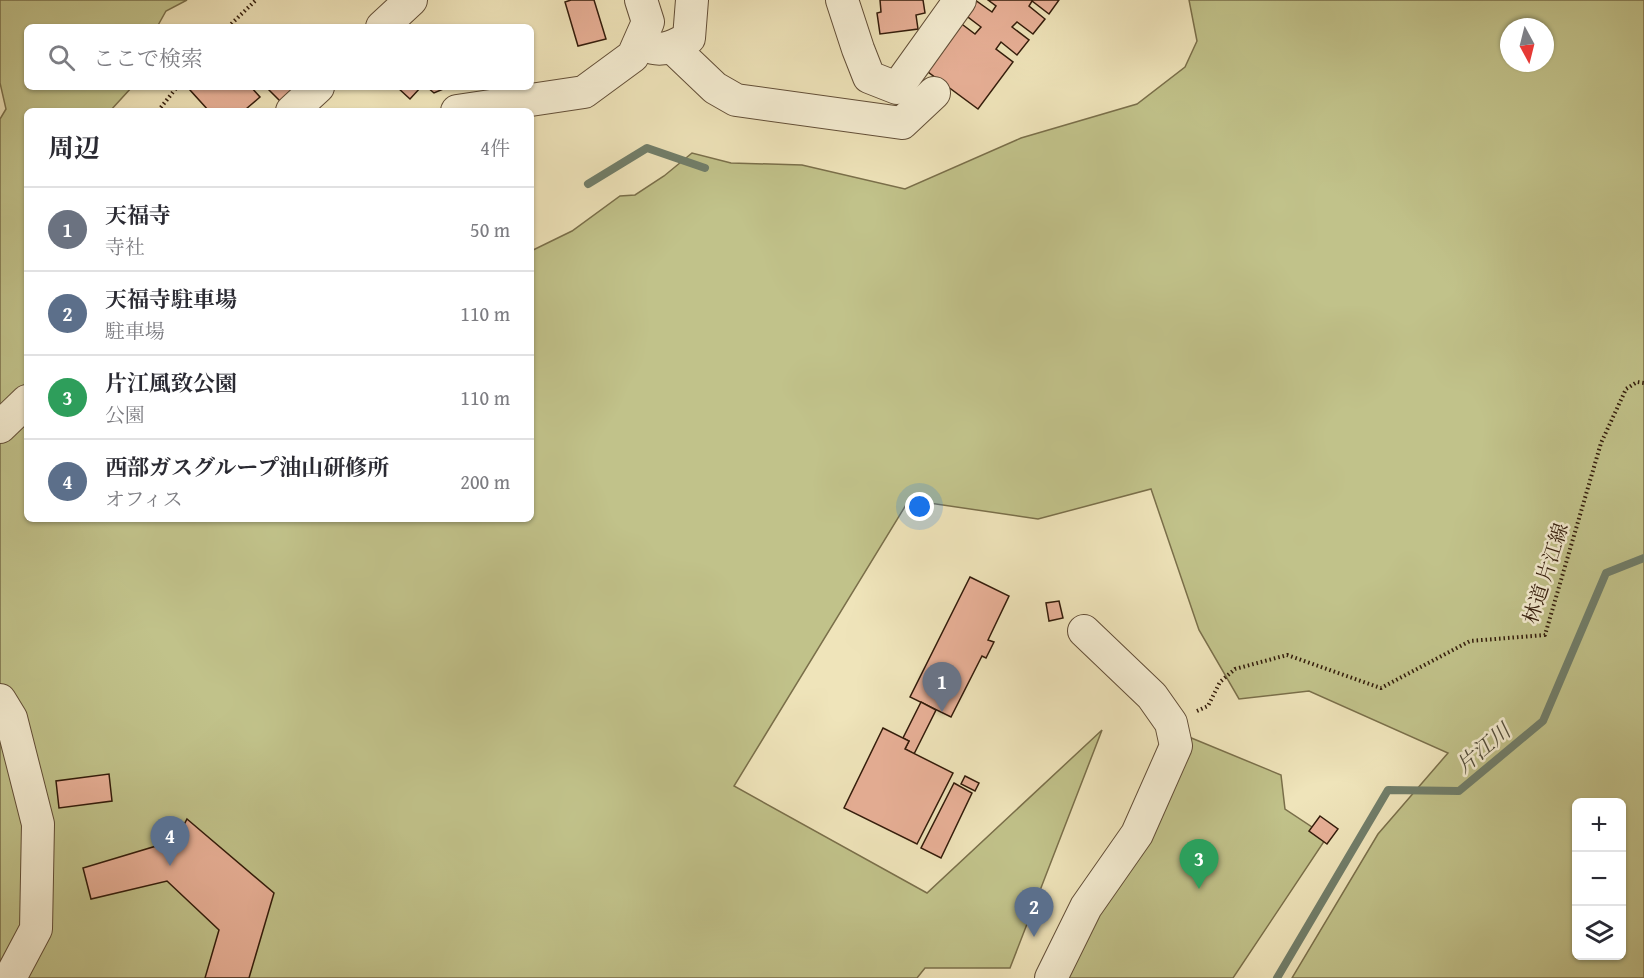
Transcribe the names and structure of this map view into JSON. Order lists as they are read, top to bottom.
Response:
{
  "streets": {
    "path": ["林道 片江線"]
  },
  "water": ["片江川"],
  "north": "bottom",
  "page": {
    "search": "ここで検索",
    "heading": ["周辺", "4件"],
    "list": [
      {
        "mark": "1",
        "name": "天福寺",
        "note": "寺社",
        "value": "50 m"
      },
      {
        "mark": "2",
        "name": "天福寺駐車場",
        "note": "駐車場",
        "value": "110 m"
      },
      {
        "mark": "3",
        "name": "片江風致公園",
        "note": "公園",
        "value": "110 m"
      },
      {
        "mark": "4",
        "name": "西部ガスグループ油山研修所",
        "note": "オフィス",
        "value": "200 m"
      }
    ],
    "pins": [
      "1",
      "4",
      "3",
      "2"
    ],
    "map_buttons": ["+", "−"]
  }
}
